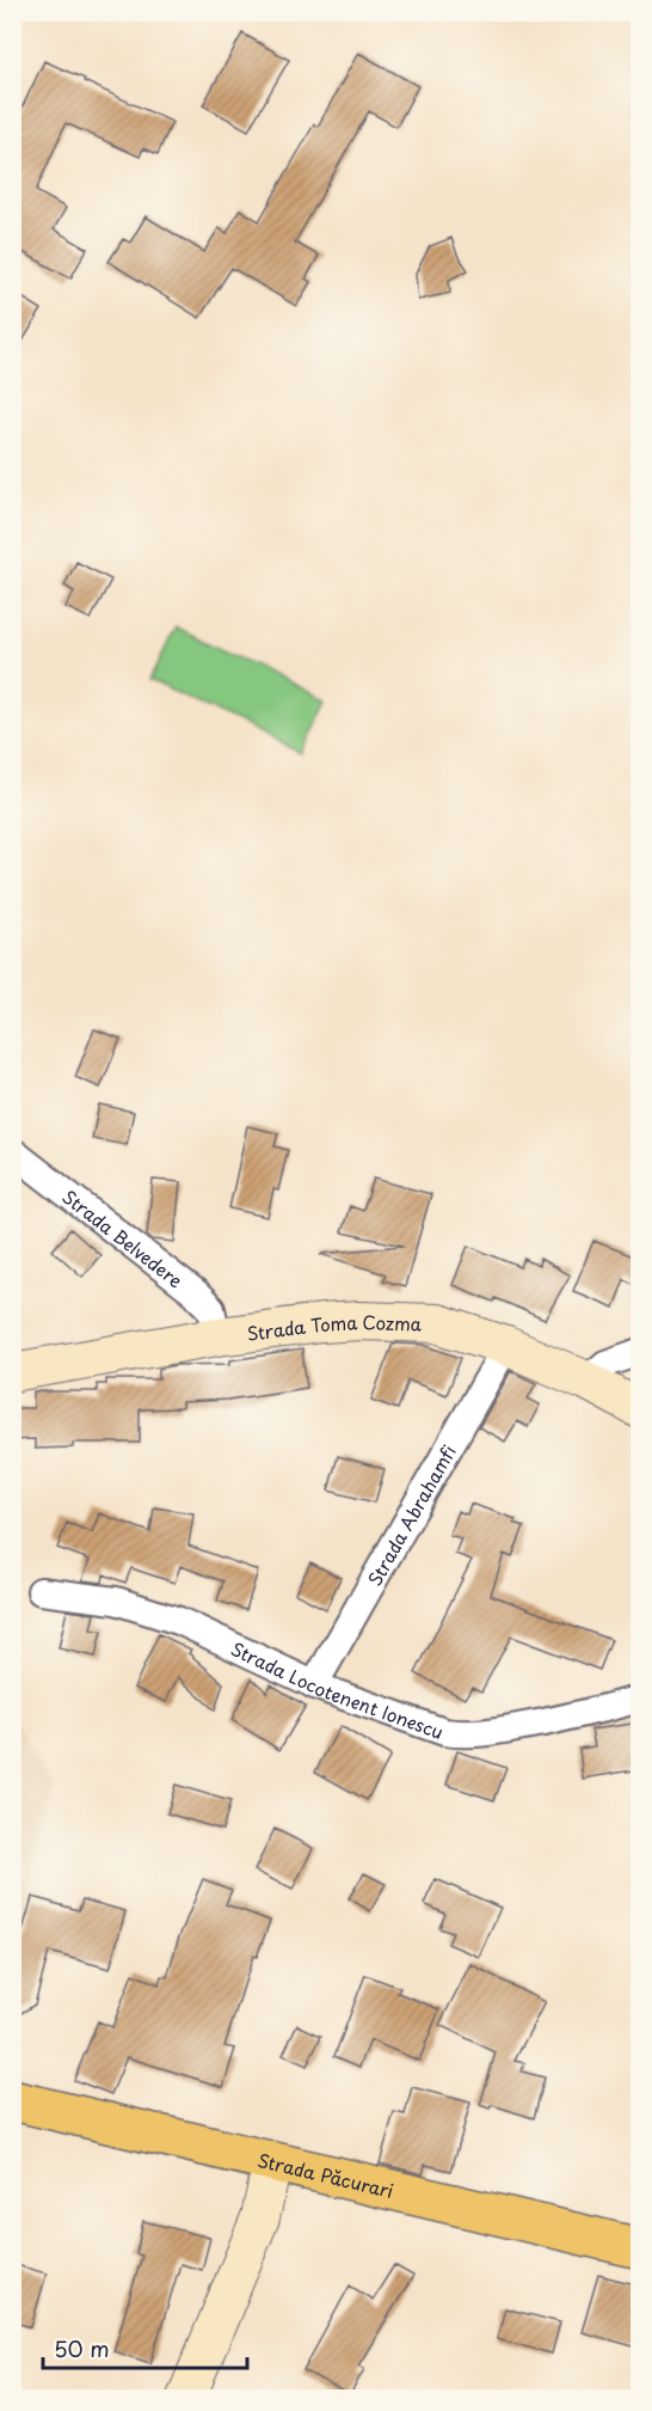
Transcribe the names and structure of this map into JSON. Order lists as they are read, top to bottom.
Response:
{
  "streets": {
    "main road": ["Strada Păcurari"],
    "street": [
      "Strada Belvedere",
      "Strada Toma Cozma",
      "Strada Abrahamfi",
      "Strada Locotenent Ionescu"
    ]
  },
  "crossings": [
    ["Strada Belvedere", "Strada Toma Cozma"],
    ["Strada Toma Cozma", "Strada Abrahamfi"],
    ["Strada Abrahamfi", "Strada Locotenent Ionescu"]
  ],
  "scale_bar": "50 m"
}
